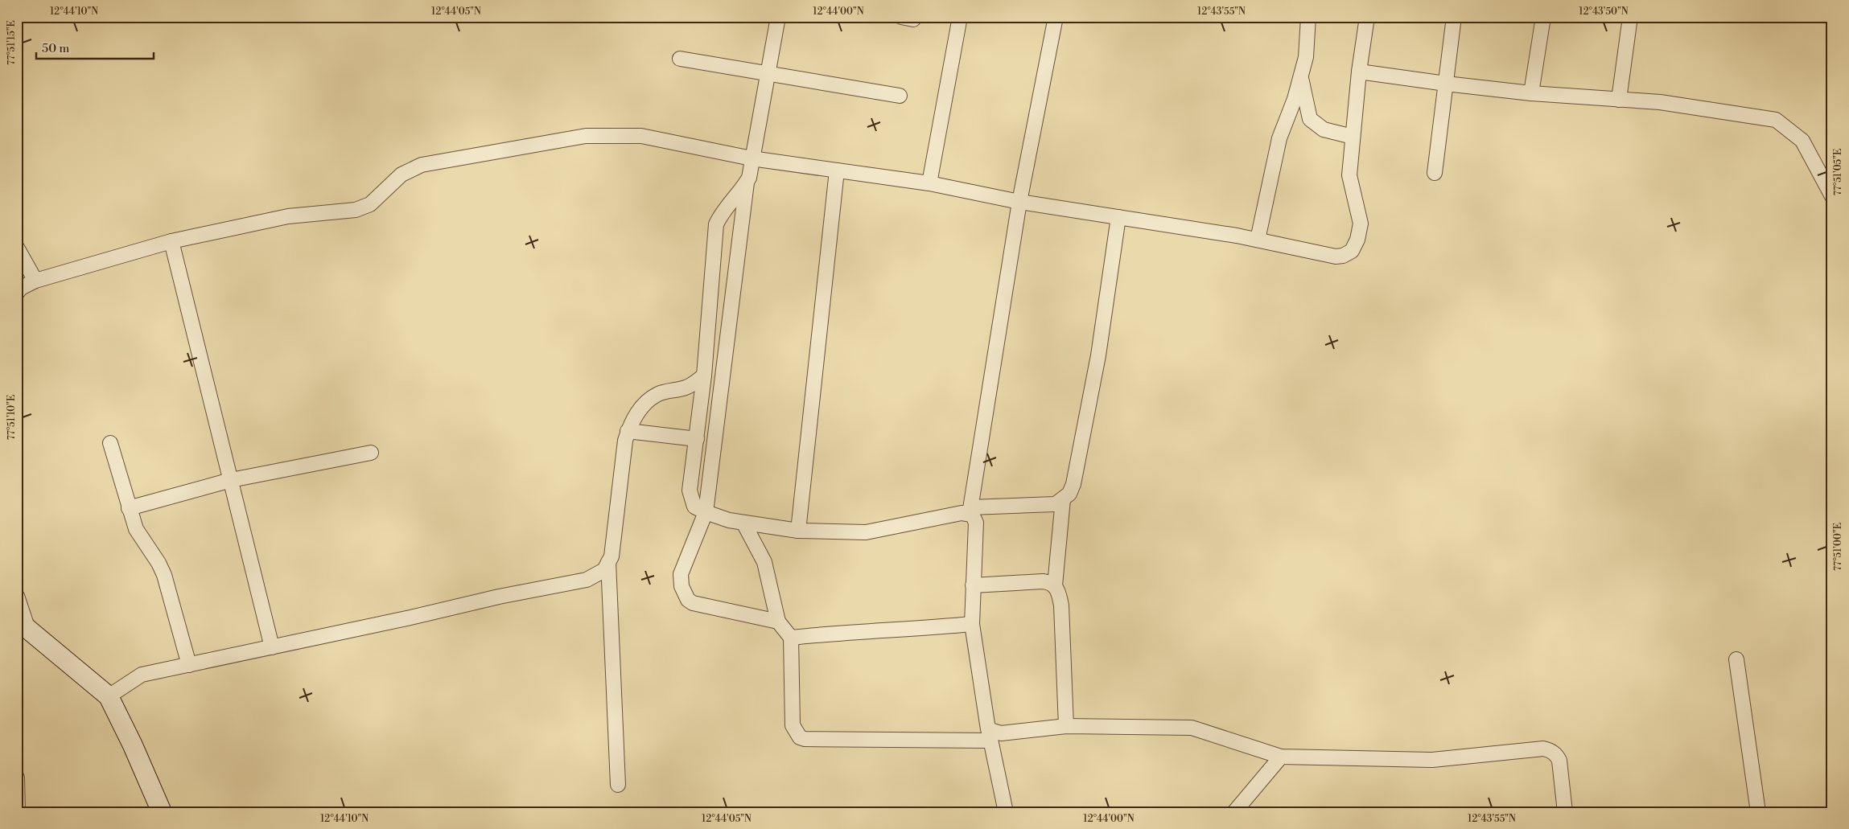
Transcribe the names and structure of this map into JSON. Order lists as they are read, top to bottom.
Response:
{
  "scale_bar": "50 m",
  "coordinates": [
    "12°44'10\"N",
    "12°44'05\"N",
    "12°44'00\"N",
    "12°43'55\"N",
    "12°43'50\"N",
    "77°51'15\"E",
    "77°51'05\"E",
    "77°51'10\"E",
    "77°51'00\"E"
  ]
}
